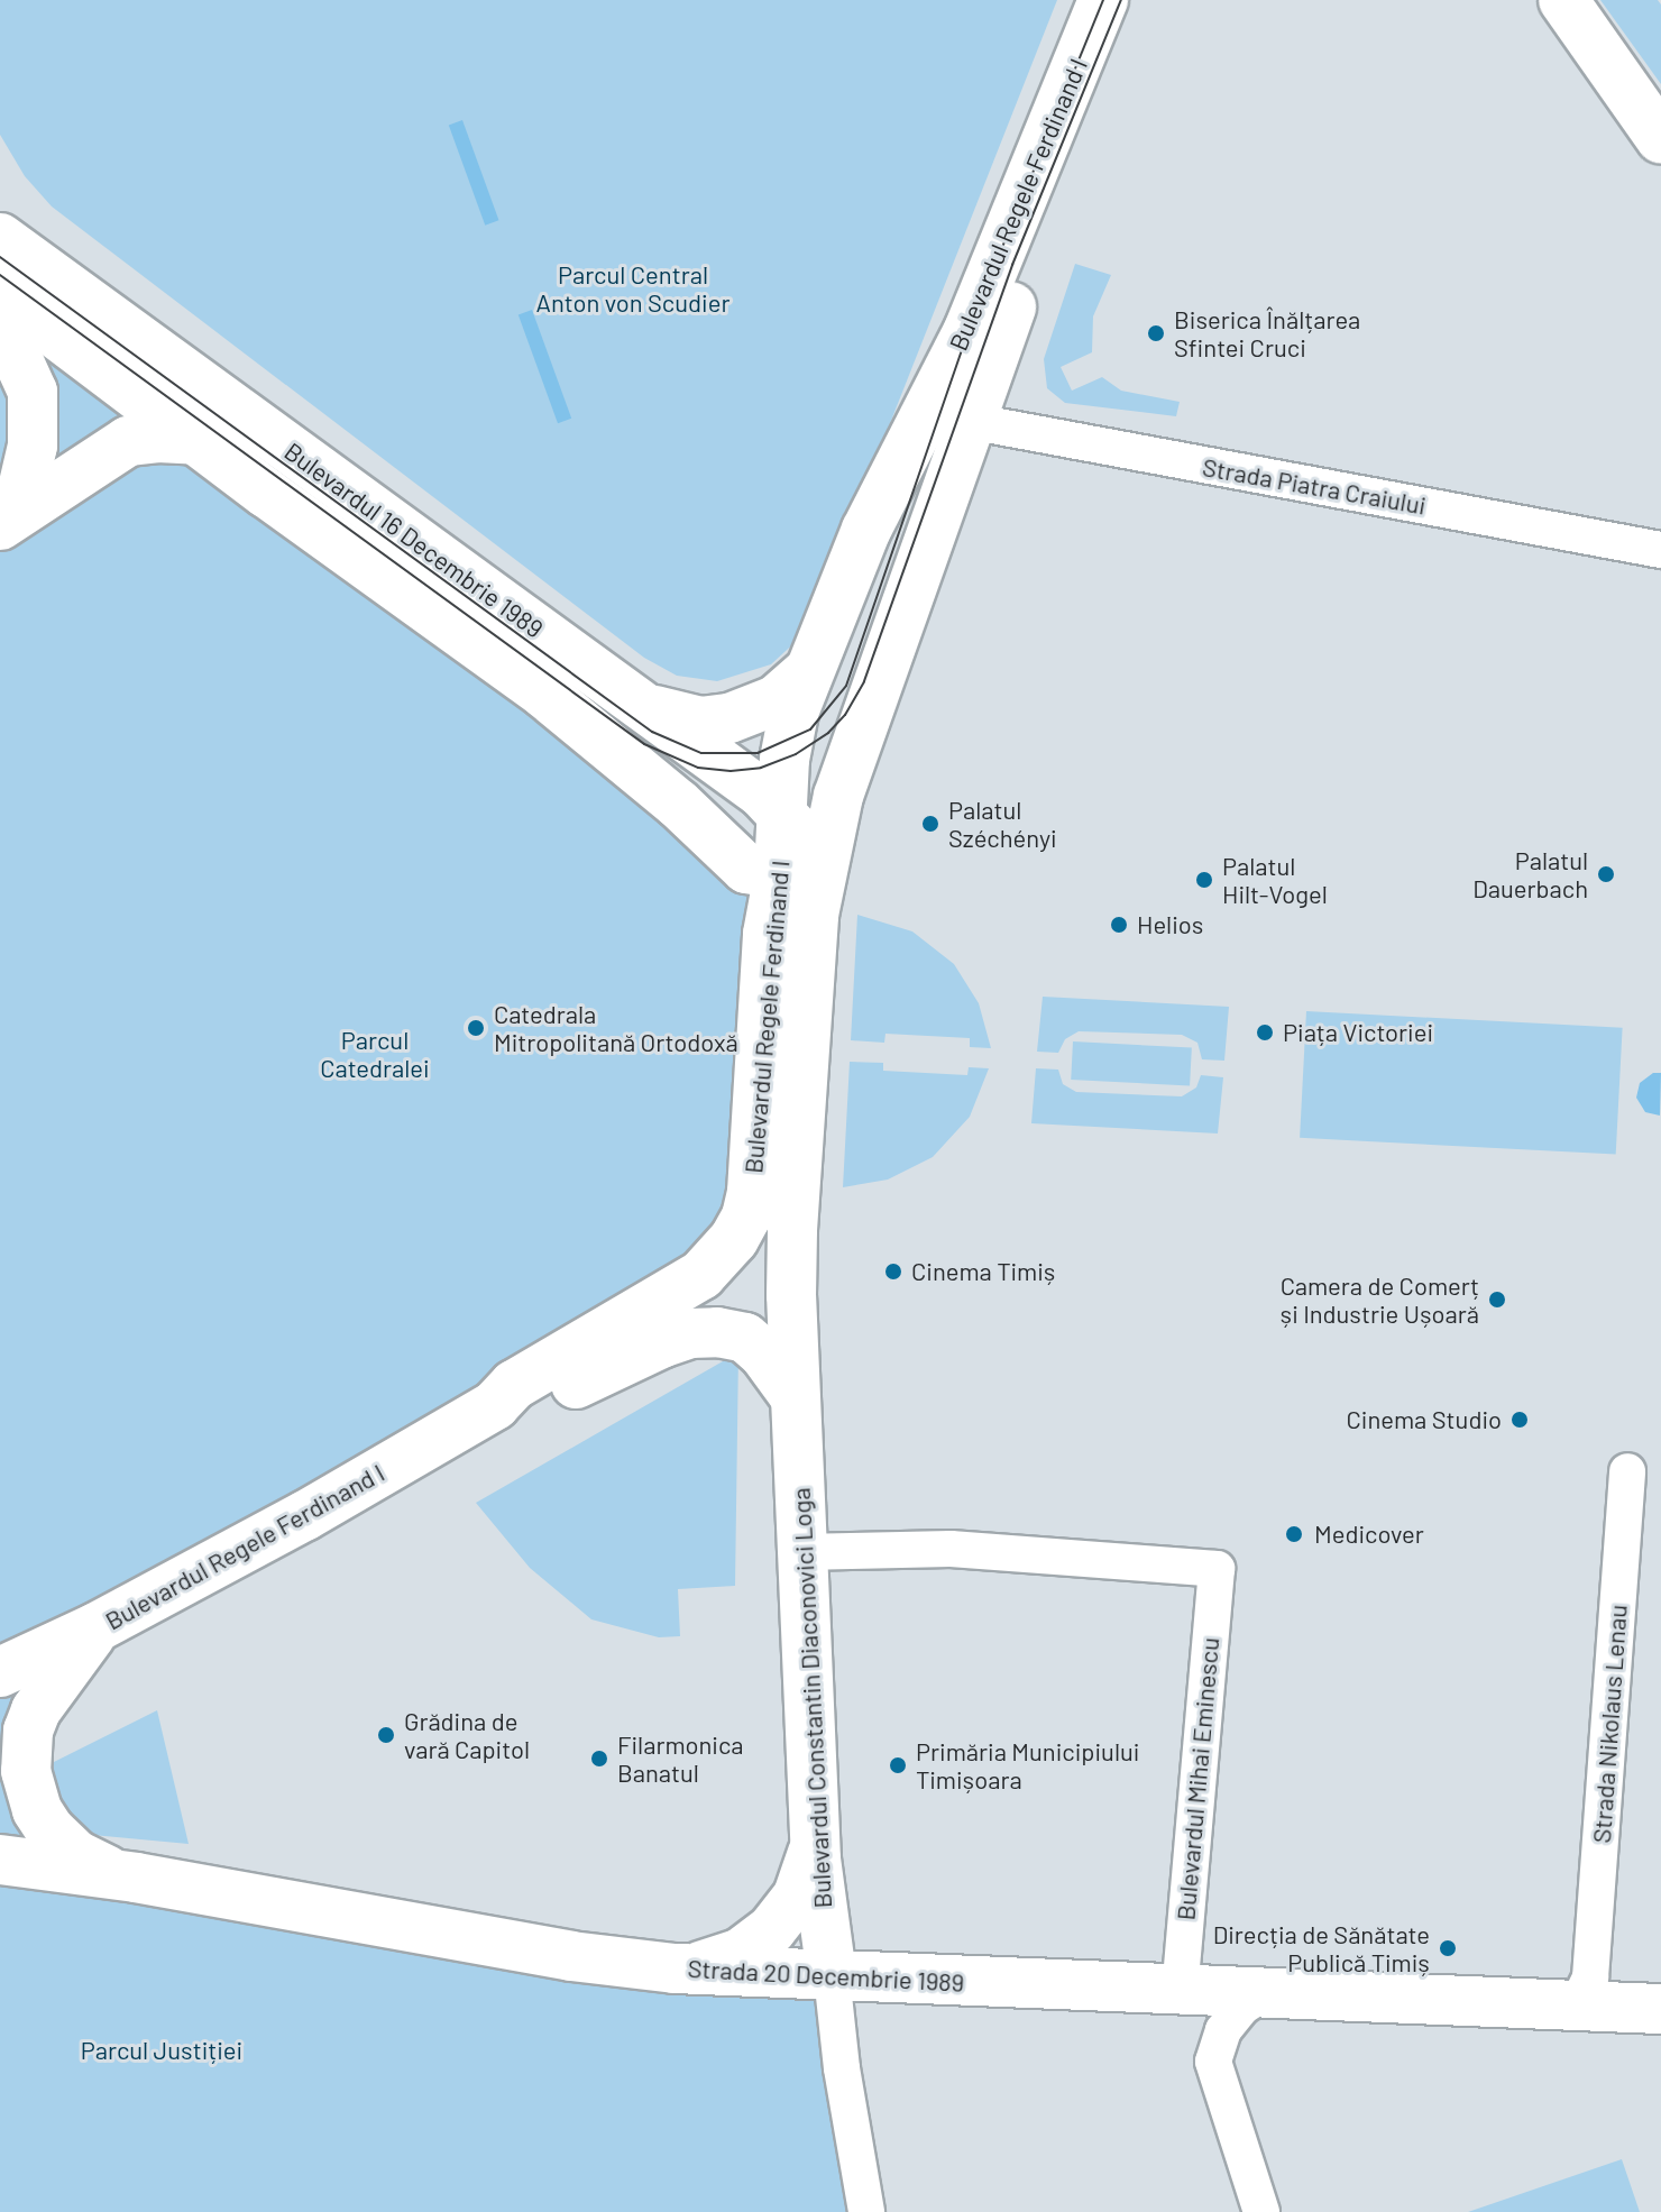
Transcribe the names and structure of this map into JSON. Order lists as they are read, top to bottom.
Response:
{
  "streets": {
    "street": [
      "Bulevardul Regele Ferdinand I",
      "Strada Piatra Craiului",
      "Bulevardul 16 Decembrie 1989",
      "Bulevardul Constantin Diaconovici Loga",
      "Strada Nikolaus Lenau",
      "Bulevardul Mihai Eminescu",
      "Strada 20 Decembrie 1989"
    ]
  },
  "crossings": [
    ["Bulevardul Regele Ferdinand I", "Strada Piatra Craiului"],
    ["Bulevardul Regele Ferdinand I", "Bulevardul 16 Decembrie 1989"],
    ["Bulevardul Regele Ferdinand I", "Bulevardul Constantin Diaconovici Loga"],
    ["Bulevardul Constantin Diaconovici Loga", "Bulevardul Mihai Eminescu"],
    ["Bulevardul Constantin Diaconovici Loga", "Strada 20 Decembrie 1989"],
    ["Strada Nikolaus Lenau", "Strada 20 Decembrie 1989"],
    ["Bulevardul Mihai Eminescu", "Strada 20 Decembrie 1989"]
  ],
  "parks": ["Parcul Central Anton von Scudier", "Parcul Catedralei", "Parcul Justiției"],
  "places": [
    "Biserica Înălțarea Sfintei Cruci",
    "Palatul Széchényi",
    "Palatul Dauerbach",
    "Palatul Hilt-Vogel",
    "Helios",
    "Catedrala Mitropolitană Ortodoxă",
    "Piața Victoriei",
    "Cinema Timiș",
    "Camera de Comerț și Industrie Ușoară",
    "Cinema Studio",
    "Medicover",
    "Grădina de vară Capitol",
    "Filarmonica Banatul",
    "Primăria Municipiului Timișoara",
    "Direcția de Sănătate Publică Timiș"
  ]
}
